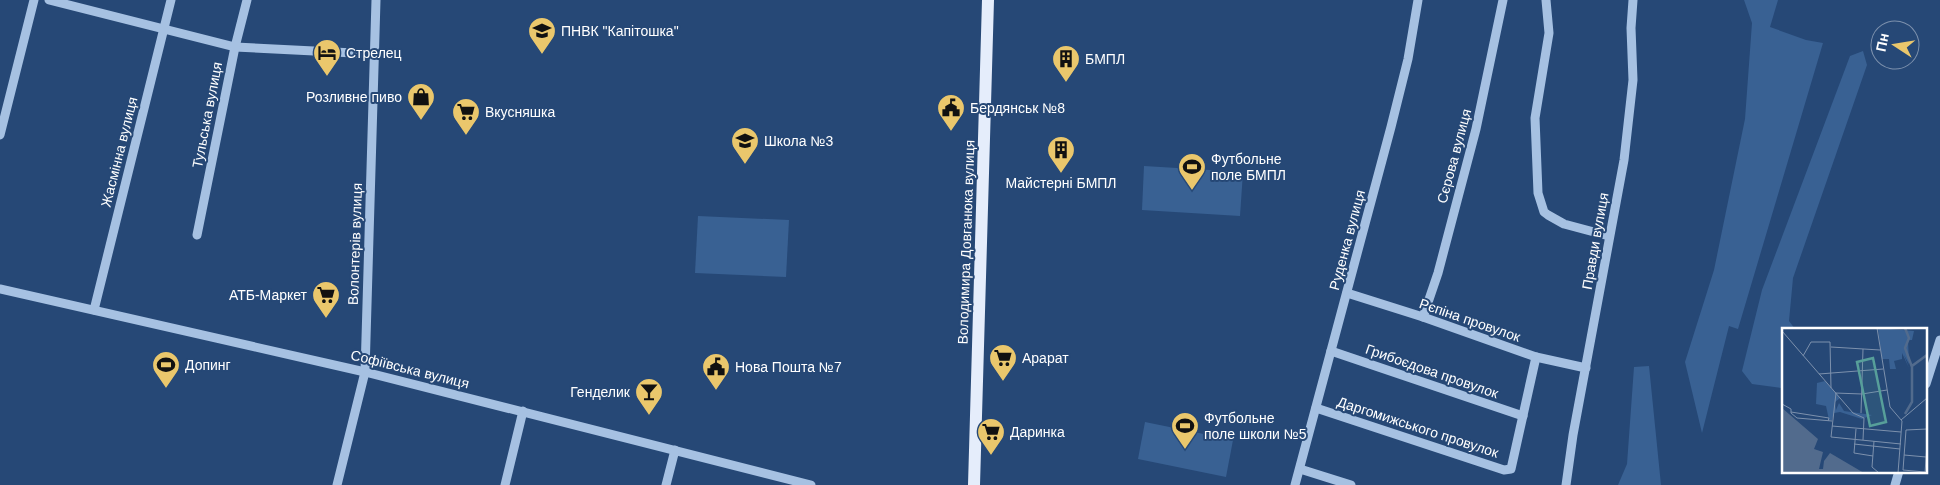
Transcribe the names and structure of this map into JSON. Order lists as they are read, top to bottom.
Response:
{
  "streets": {
    "main road": ["Володимира Довганюка вулиця"],
    "street": [
      "Тульська вулиця",
      "Жасмінна вулиця",
      "Сєрова вулиця",
      "Руденка вулиця",
      "Правди вулиця",
      "Волонтерів вулиця",
      "Рєпіна провулок",
      "Софіївська вулиця",
      "Грибоєдова провулок",
      "Даргомижського провулок"
    ]
  },
  "crossings": [
    ["Жасмінна вулиця", "Софіївська вулиця"],
    ["Сєрова вулиця", "Рєпіна провулок"],
    ["Руденка вулиця", "Рєпіна провулок"],
    ["Руденка вулиця", "Грибоєдова провулок"],
    ["Руденка вулиця", "Даргомижського провулок"],
    ["Правди вулиця", "Рєпіна провулок"],
    ["Волонтерів вулиця", "Софіївська вулиця"],
    ["Грибоєдова провулок", "Даргомижського провулок"]
  ],
  "places": {
    "school or university": ["ПНВК \"Капітошка\"", "Школа №3"],
    "hotel": ["Стрелец"],
    "building": ["БМПЛ", "Майстерні БМПЛ"],
    "shop": ["Розливне пиво"],
    "public building": ["Бердянськ №8", "Нова Пошта №7"],
    "supermarket": [
      "Вкусняшка",
      "АТБ-Маркет",
      "Арарат",
      "Даринка"
    ],
    "sports": ["Футбольне поле БМПЛ", "Допинг", "Футбольне поле школи №5"],
    "bar": ["Генделик"]
  },
  "north": "left"
}
